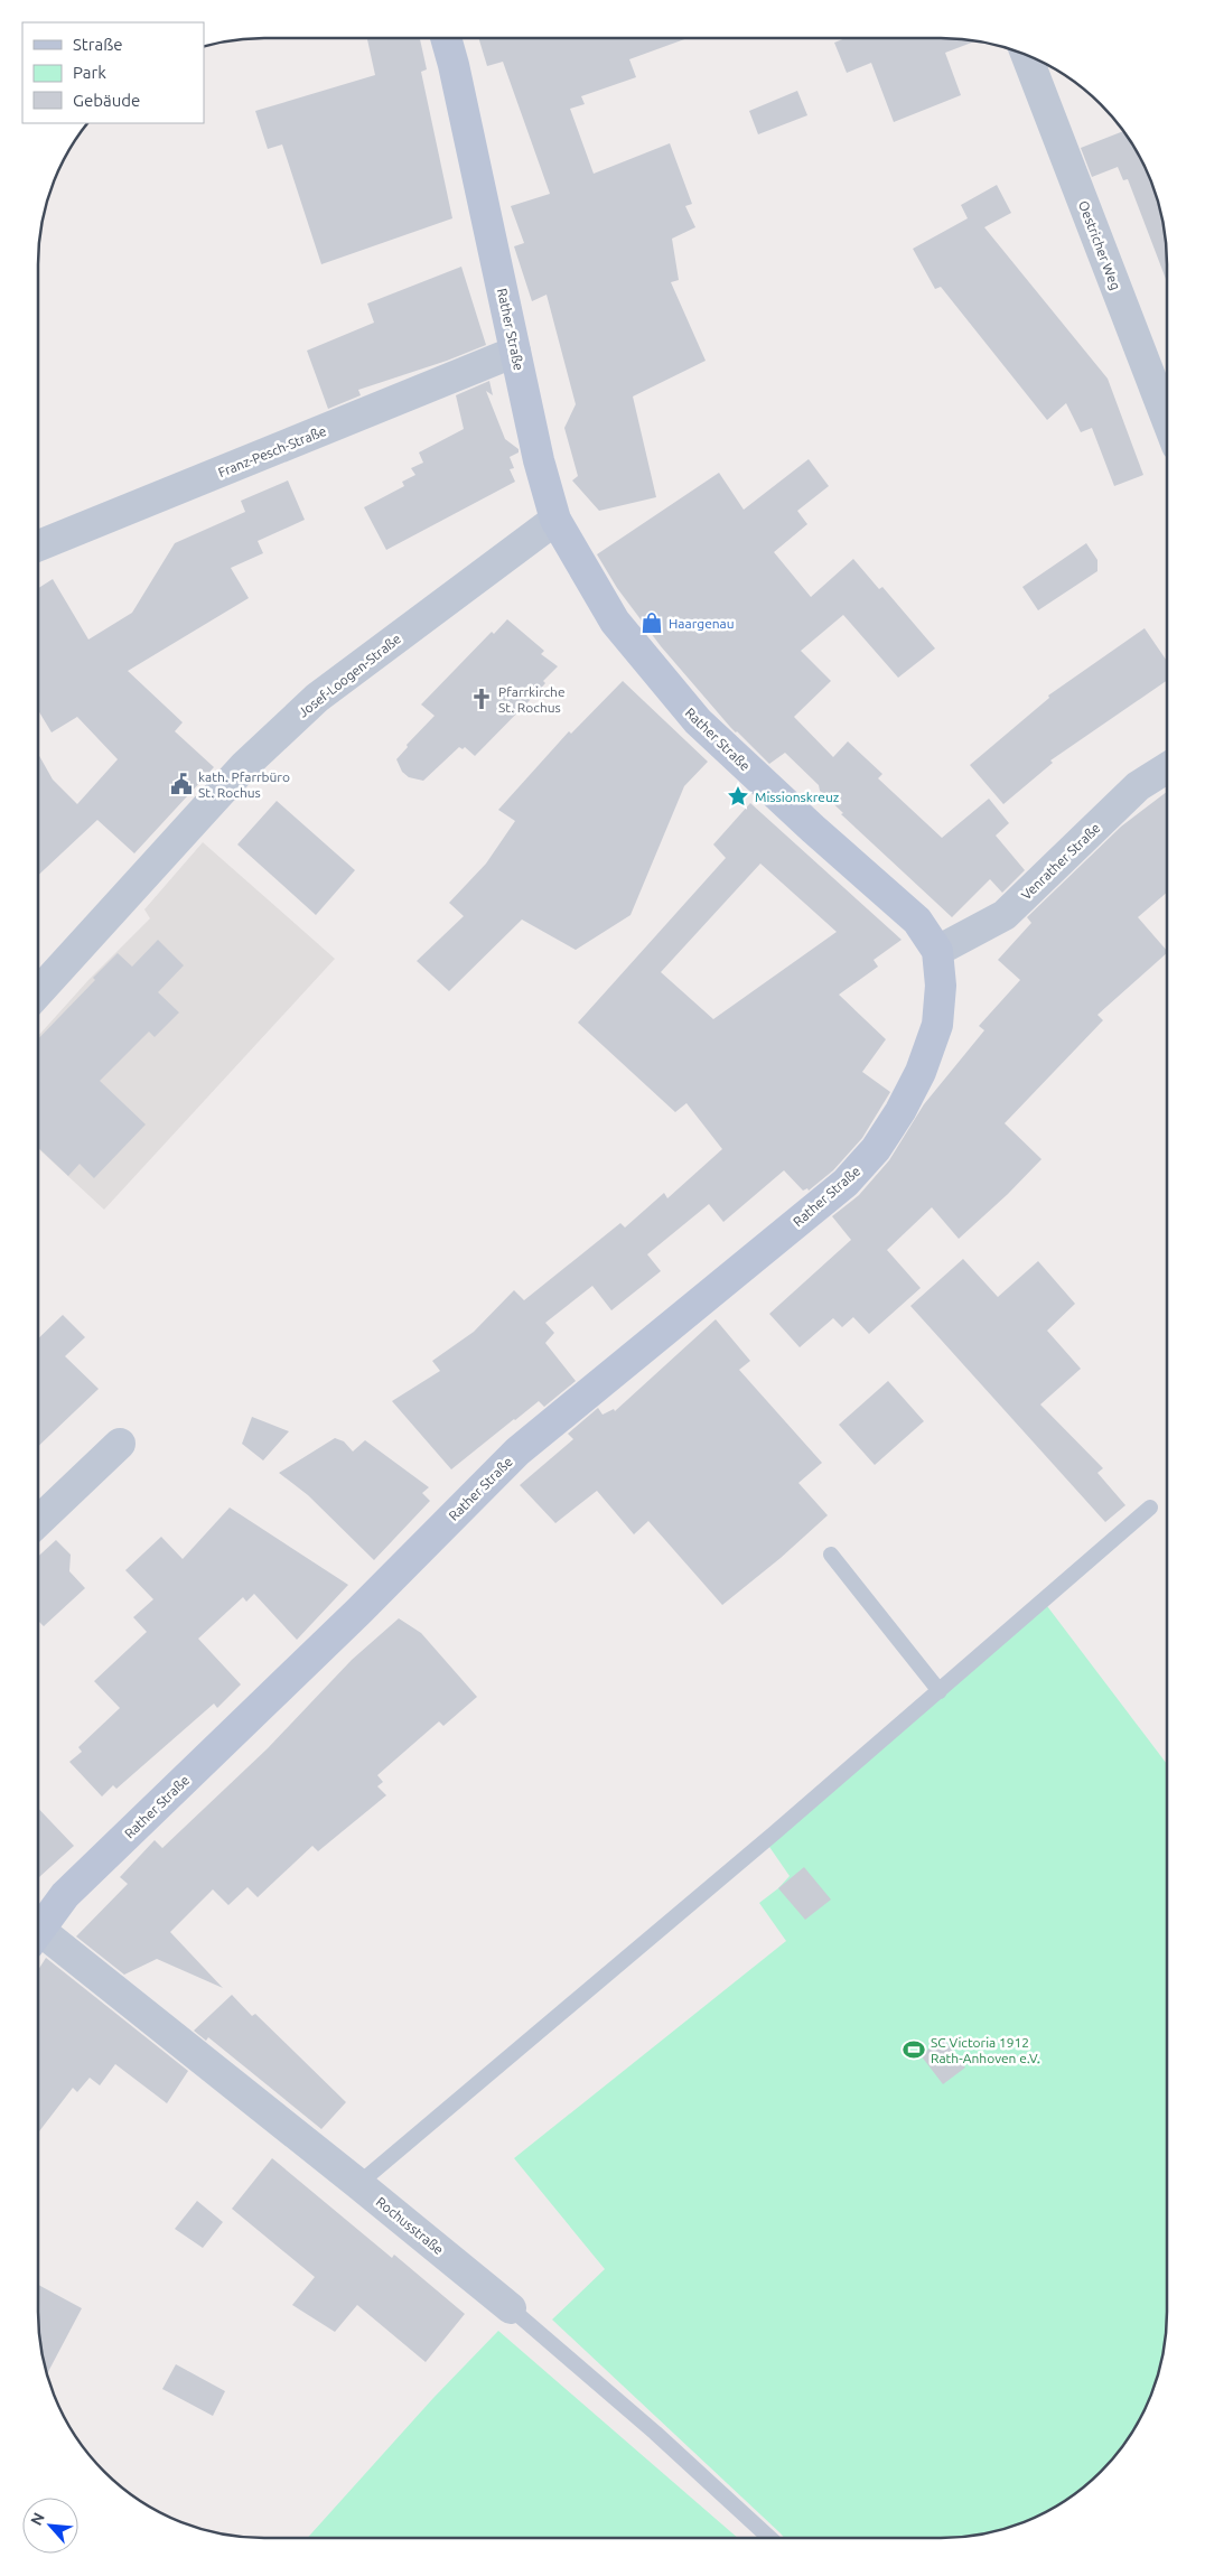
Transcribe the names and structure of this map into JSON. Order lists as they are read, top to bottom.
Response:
{
  "streets": {
    "main road": ["Rather Straße"],
    "street": [
      "Oestricher Weg",
      "Franz-Pesch-Straße",
      "Josef-Loogen-Straße",
      "Venrather Straße",
      "Rochusstraße"
    ]
  },
  "crossings": [
    ["Rather Straße", "Franz-Pesch-Straße"],
    ["Rather Straße", "Josef-Loogen-Straße"],
    ["Rather Straße", "Venrather Straße"]
  ],
  "places": {
    "shop": ["Haargenau"],
    "church": ["Pfarrkirche St. Rochus"],
    "public building": ["kath. Pfarrbüro St. Rochus"],
    "place": ["Missionskreuz"],
    "sports": ["SC Victoria 1912 Rath-Anhoven e.V."]
  },
  "legend": ["Straße", "Park", "Gebäude"],
  "north": "top left"
}
